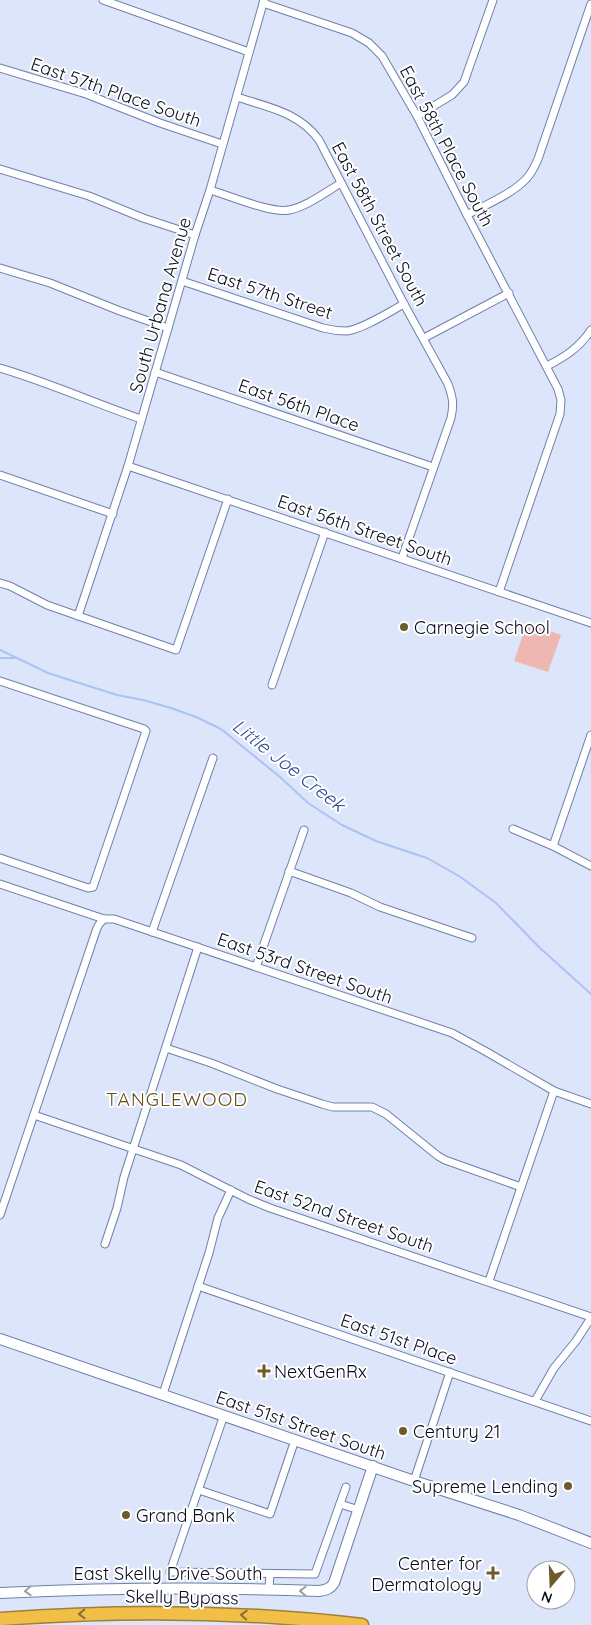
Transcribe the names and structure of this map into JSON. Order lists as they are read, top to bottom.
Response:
{
  "streets": {
    "highway": ["Skelly Bypass"],
    "main road": ["East 51st Street South", "East Skelly Drive South"],
    "street": [
      "East 57th Place South",
      "East 58th Place South",
      "East 58th Street South",
      "East 57th Street",
      "South Urbana Avenue",
      "East 56th Place",
      "East 56th Street South",
      "East 53rd Street South",
      "East 52nd Street South",
      "East 51st Place"
    ]
  },
  "crossings": [
    ["East 57th Place South", "South Urbana Avenue"],
    ["East 58th Place South", "South Urbana Avenue"],
    ["East 58th Place South", "East 56th Street South"],
    ["East 58th Street South", "East 57th Street"],
    ["East 58th Street South", "South Urbana Avenue"],
    ["East 58th Street South", "East 56th Place"],
    ["East 57th Street", "South Urbana Avenue"],
    ["South Urbana Avenue", "East 56th Place"],
    ["South Urbana Avenue", "East 56th Street South"]
  ],
  "one_way": ["East Skelly Drive South", "Skelly Bypass"],
  "districts": ["TANGLEWOOD"],
  "water": ["Little Joe Creek"],
  "places": {
    "other": [
      "Carnegie School",
      "Century 21",
      "Supreme Lending",
      "Grand Bank"
    ],
    "health": ["NextGenRx", "Center for Dermatology"]
  },
  "north": "bottom"
}
